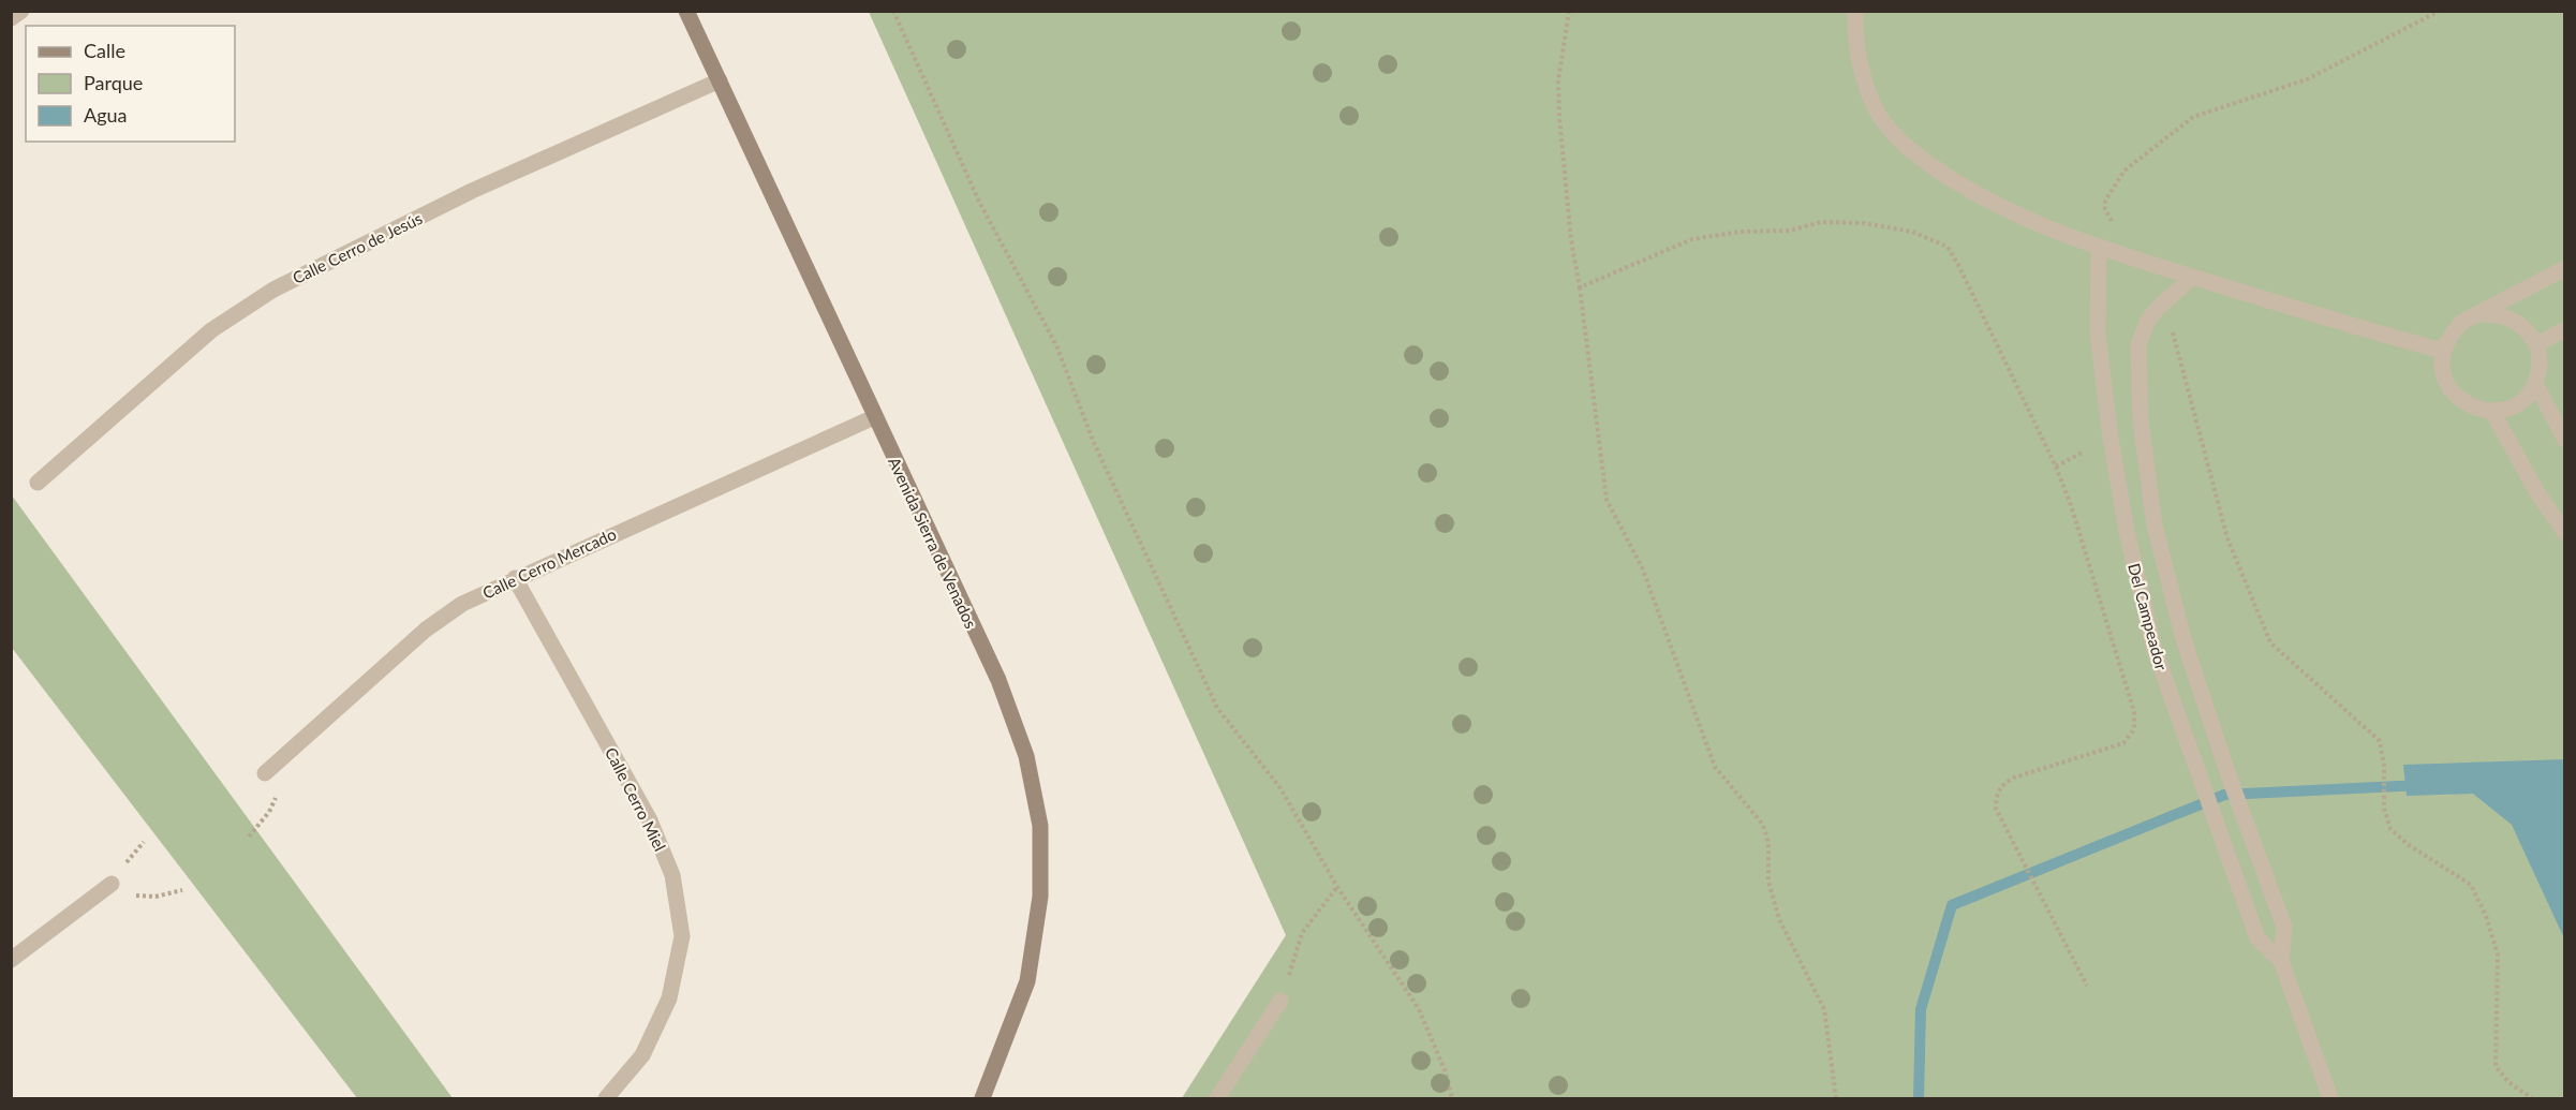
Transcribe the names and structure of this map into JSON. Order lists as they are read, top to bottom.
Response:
{
  "streets": {
    "street": [
      "Calle Cerro de Jesús",
      "Avenida Sierra de Venados",
      "Calle Cerro Mercado",
      "Del Campeador",
      "Calle Cerro Miel"
    ]
  },
  "crossings": [
    ["Calle Cerro de Jesús", "Avenida Sierra de Venados"],
    ["Avenida Sierra de Venados", "Calle Cerro Mercado"],
    ["Calle Cerro Mercado", "Calle Cerro Miel"]
  ],
  "legend": ["Calle", "Parque", "Agua"]
}
